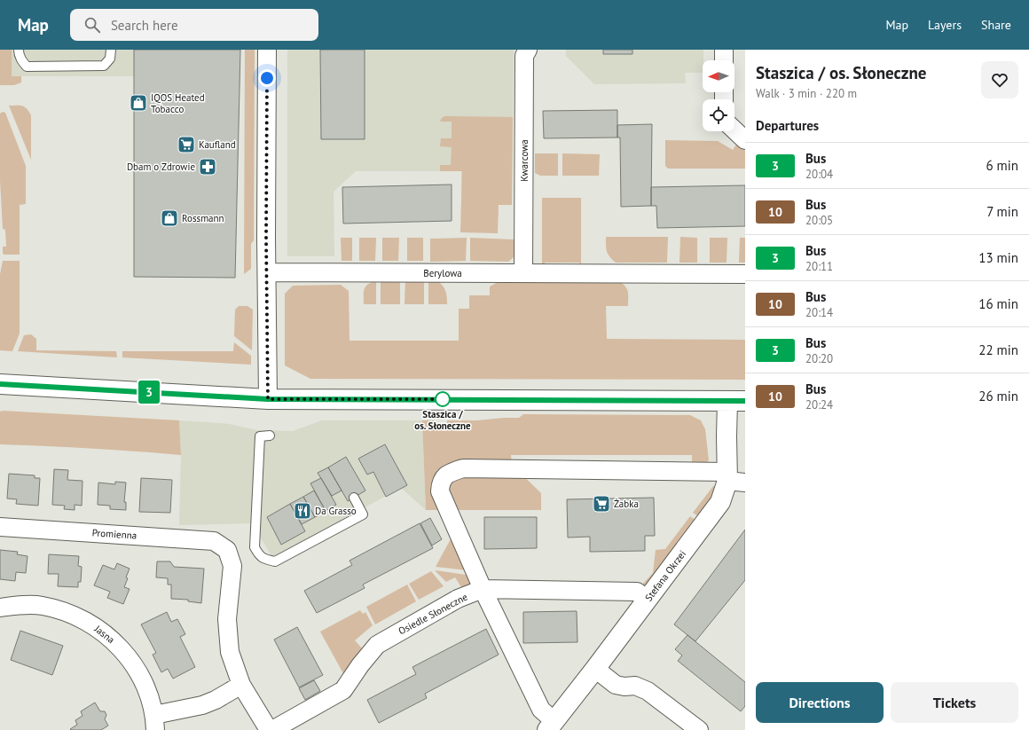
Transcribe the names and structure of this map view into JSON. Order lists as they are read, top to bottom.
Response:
{
  "streets": {
    "street": [
      "Kwarcowa",
      "Berylowa",
      "Promienna",
      "Stefana Okrzei",
      "Osiedle Słoneczne",
      "Jasna"
    ]
  },
  "crossings": [
    ["Kwarcowa", "Berylowa"],
    ["Stefana Okrzei", "Osiedle Słoneczne"]
  ],
  "places": {
    "shop": ["IQOS Heated Tobacco", "Rossmann"],
    "supermarket": ["Kaufland", "Żabka"],
    "pharmacy": ["Dbam o Zdrowie"],
    "other": ["Staszica / os. Słoneczne"],
    "restaurant": ["Da Grasso"]
  },
  "lines": ["bus line 3"],
  "north": "left",
  "page": {
    "header": "Map",
    "search": "Search here",
    "nav": ["Map", "Layers", "Share"],
    "on_map": "3",
    "heading": [
      ["Staszica / os. Słoneczne", "Walk · 3 min · 220 m"],
      "Departures"
    ],
    "list": [
      {
        "mark": "3",
        "name": "Bus",
        "note": "20:04",
        "value": "6 min"
      },
      {
        "mark": "10",
        "name": "Bus",
        "note": "20:05",
        "value": "7 min"
      },
      {
        "mark": "3",
        "name": "Bus",
        "note": "20:11",
        "value": "13 min"
      },
      {
        "mark": "10",
        "name": "Bus",
        "note": "20:14",
        "value": "16 min"
      },
      {
        "mark": "3",
        "name": "Bus",
        "note": "20:20",
        "value": "22 min"
      },
      {
        "mark": "10",
        "name": "Bus",
        "note": "20:24",
        "value": "26 min"
      }
    ],
    "buttons": ["Directions", "Tickets"]
  }
}
